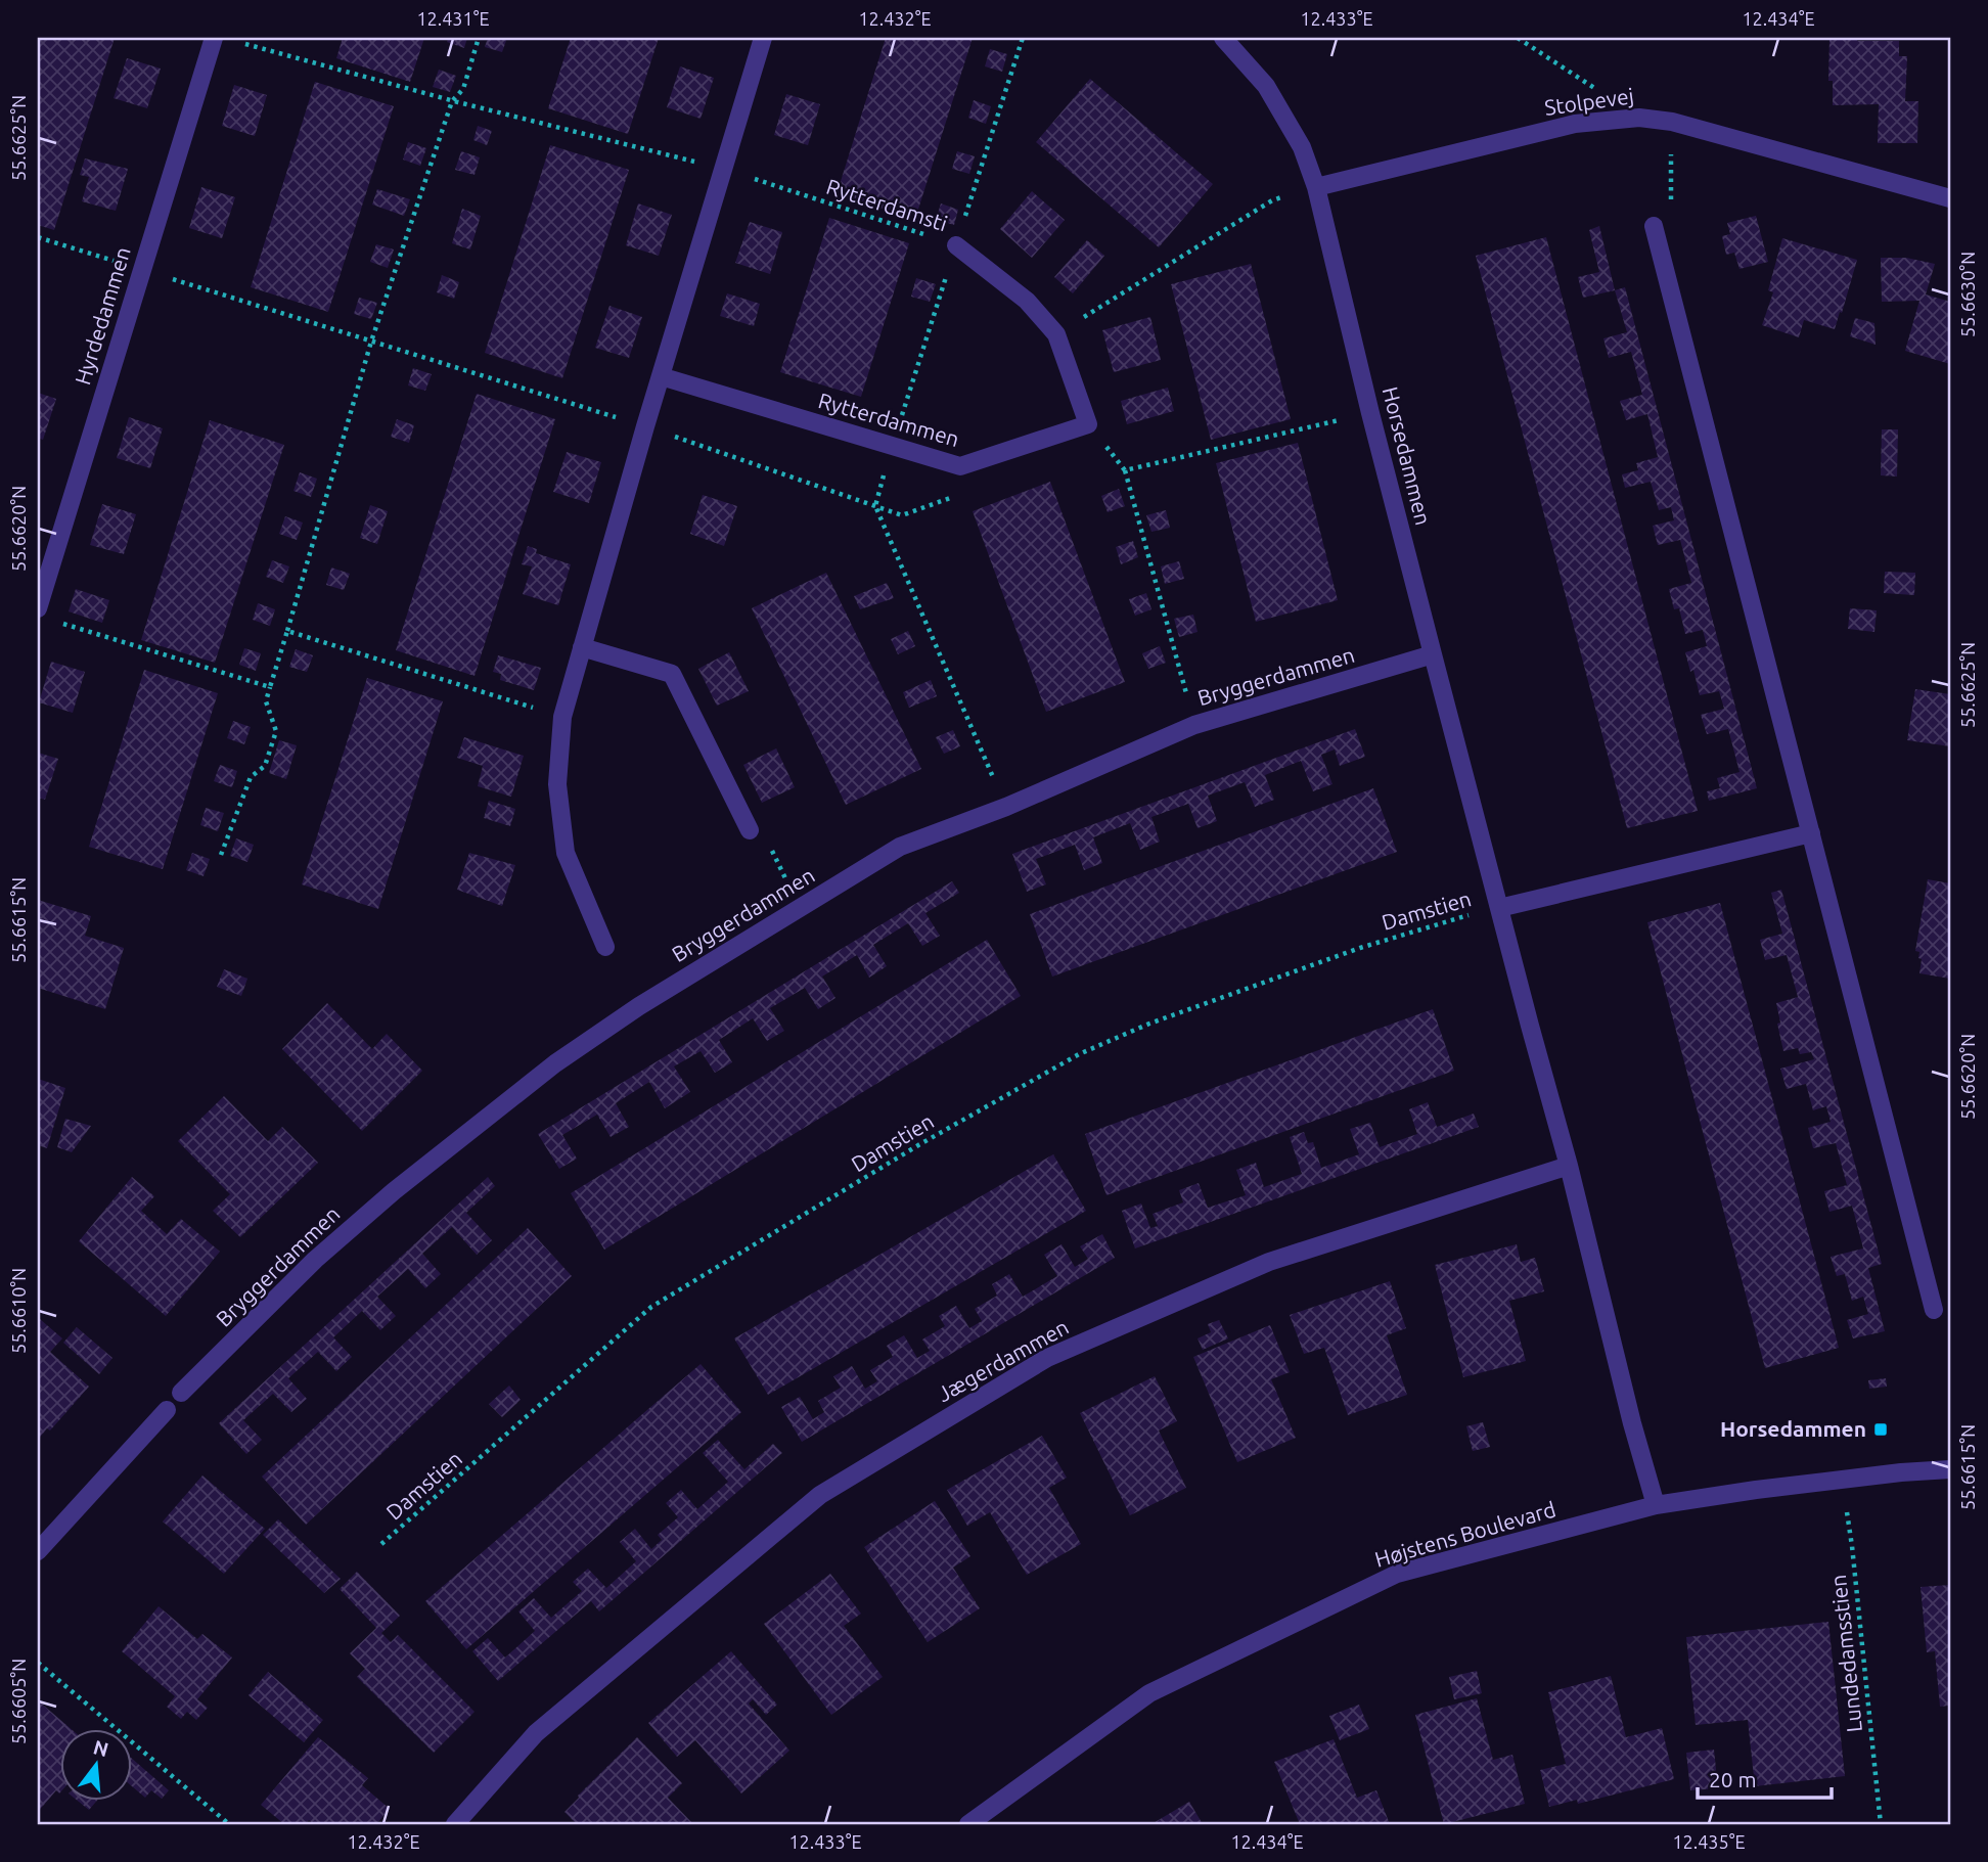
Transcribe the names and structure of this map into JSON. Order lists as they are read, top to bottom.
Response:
{
  "streets": {
    "street": [
      "Stolpevej",
      "Hyrdedammen",
      "Rytterdammen",
      "Horsedammen",
      "Bryggerdammen",
      "Jægerdammen",
      "Højstens Boulevard"
    ],
    "path": ["Rytterdamsti", "Damstien", "Lundedamsstien"]
  },
  "crossings": [
    ["Stolpevej", "Horsedammen"],
    ["Horsedammen", "Bryggerdammen"],
    ["Horsedammen", "Damstien"],
    ["Horsedammen", "Jægerdammen"],
    ["Horsedammen", "Højstens Boulevard"],
    ["Højstens Boulevard", "Lundedamsstien"]
  ],
  "places": {
    "transit": ["Horsedammen"]
  },
  "scale_bar": "20 m",
  "north": "top",
  "coordinates": [
    "12.431°E",
    "12.432°E",
    "12.433°E",
    "12.434°E",
    "55.6625°N",
    "55.6630°N",
    "55.6620°N",
    "55.6615°N",
    "55.6610°N",
    "55.6605°N",
    "12.435°E"
  ]
}
